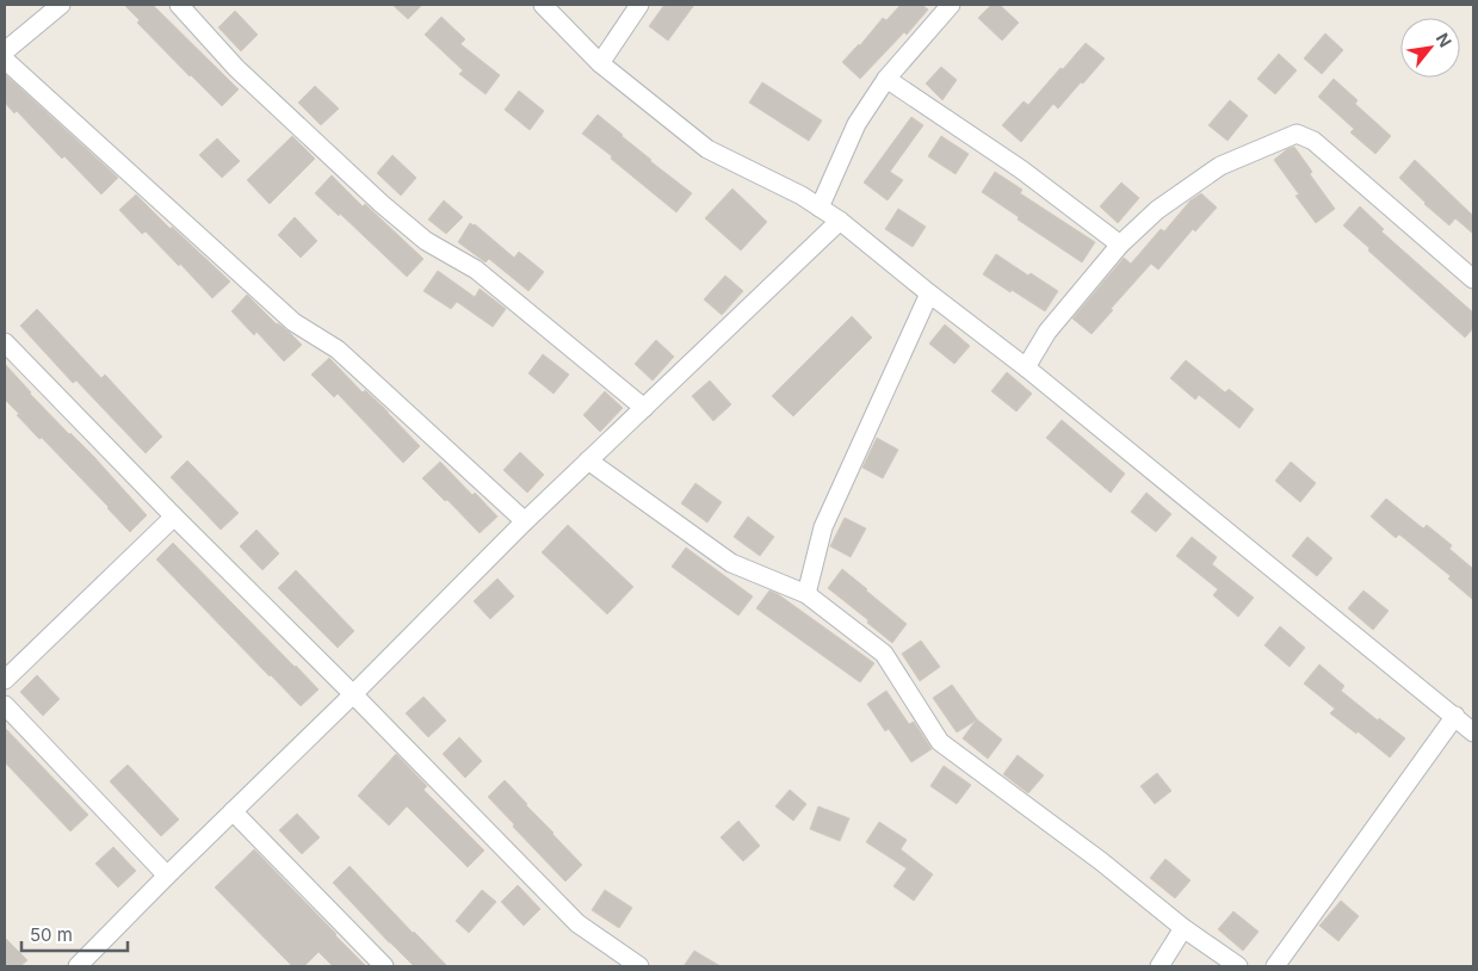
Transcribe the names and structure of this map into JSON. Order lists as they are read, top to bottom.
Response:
{
  "scale_bar": "50 m",
  "north": "top right"
}
